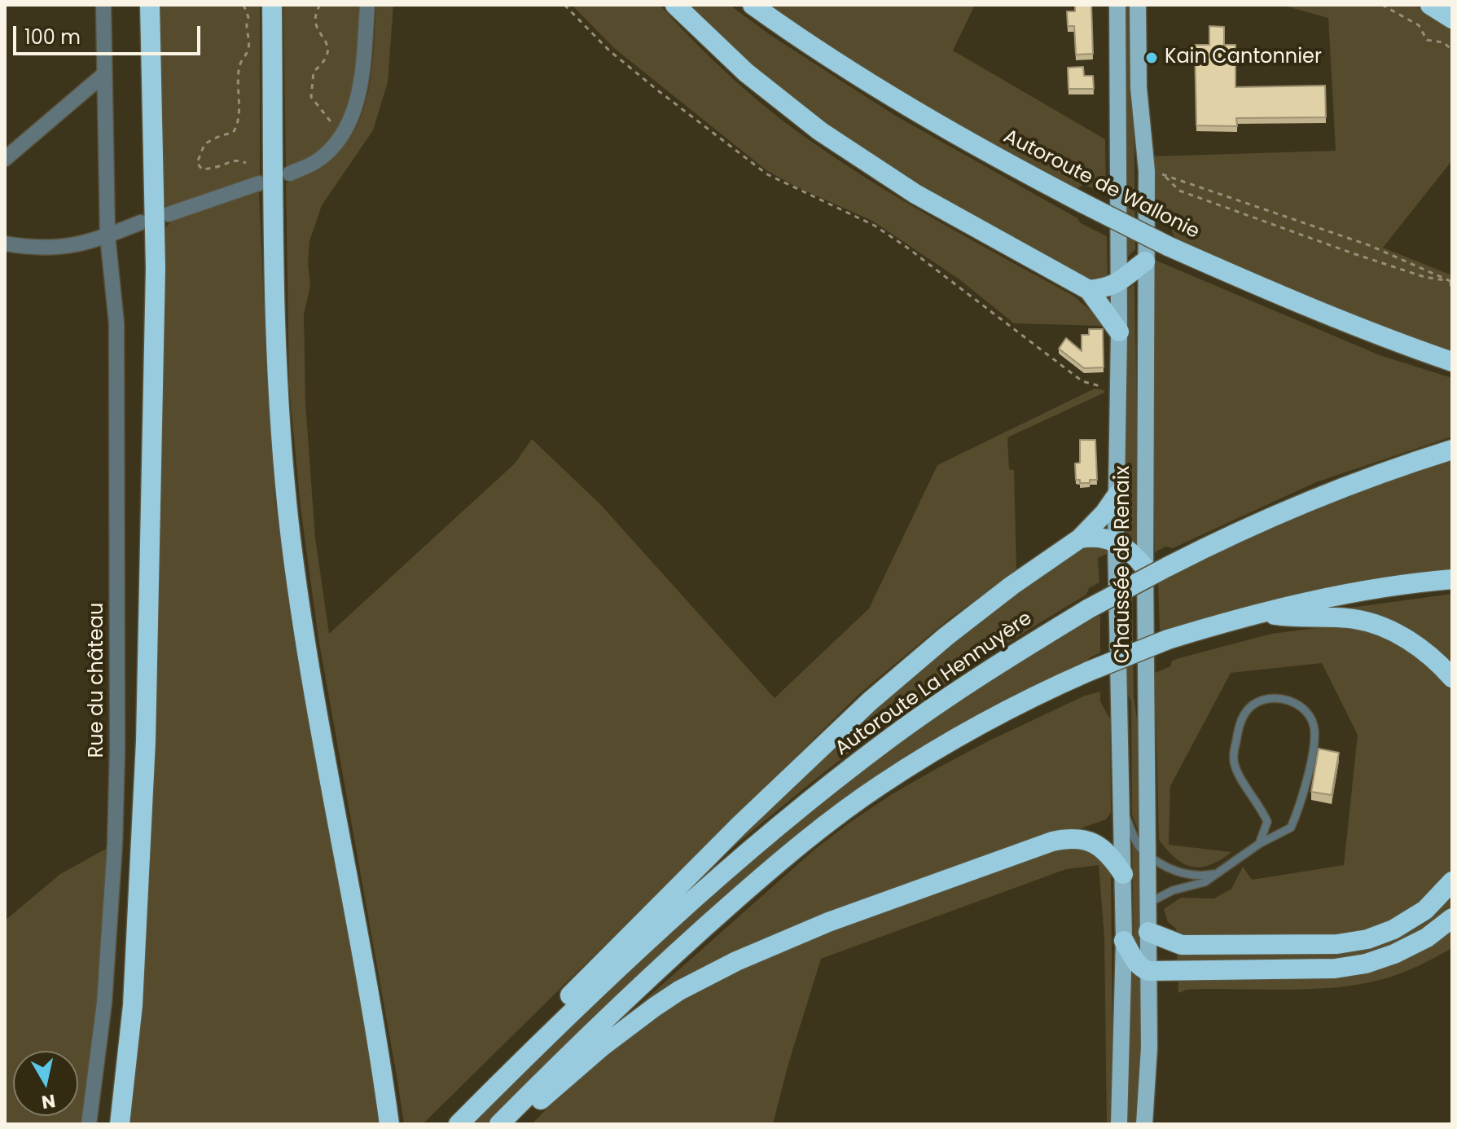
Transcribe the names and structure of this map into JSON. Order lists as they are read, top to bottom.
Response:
{
  "streets": {
    "highway": ["Autoroute de Wallonie", "Autoroute La Hennuyère"],
    "main road": ["Chaussée de Renaix"],
    "street": ["Rue du château"]
  },
  "places": ["Kain Cantonnier"],
  "scale_bar": "100 m",
  "north": "bottom"
}
